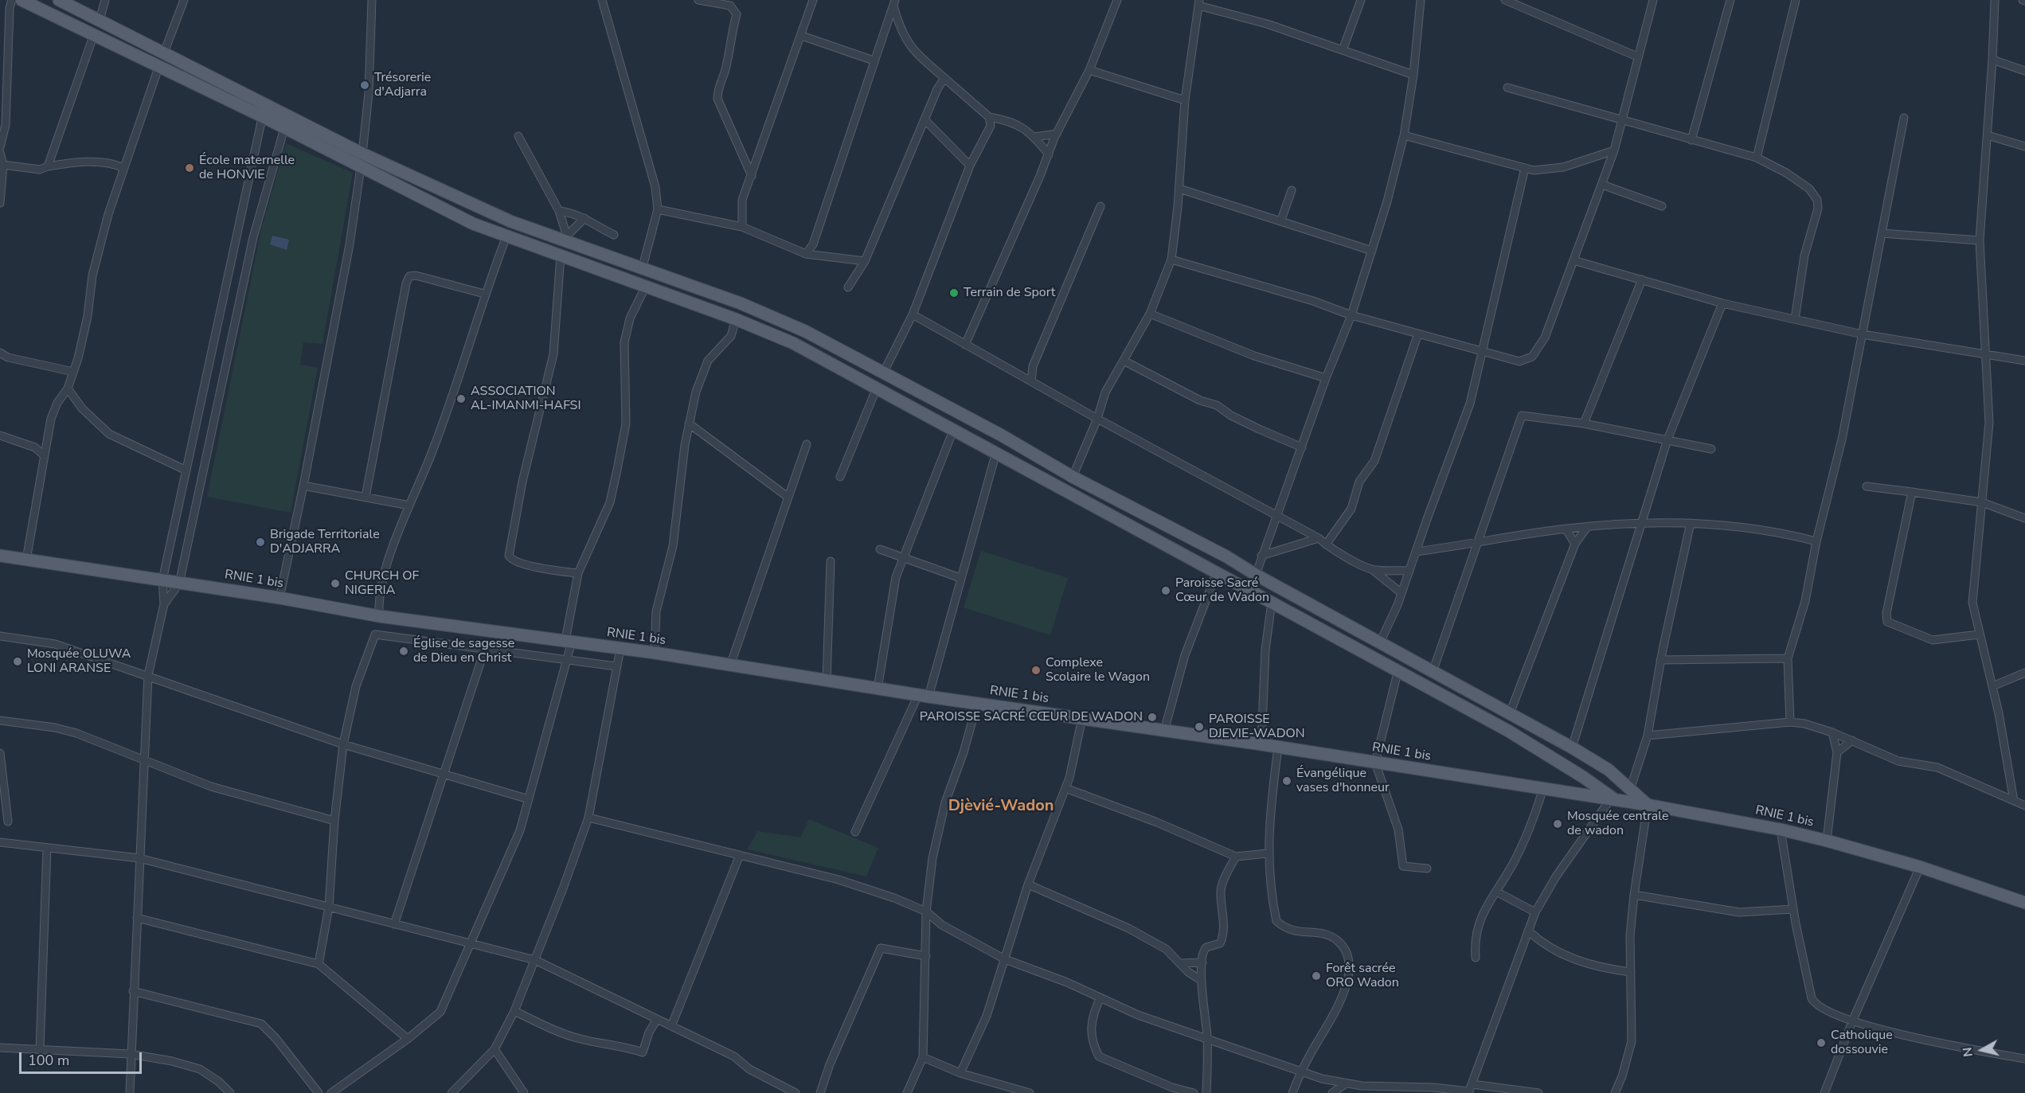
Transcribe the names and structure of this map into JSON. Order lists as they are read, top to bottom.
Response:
{
  "streets": {
    "main road": ["RNIE 1 bis"]
  },
  "districts": ["Djèvié-Wadon"],
  "places": [
    "Trésorerie d'Adjarra",
    "École maternelle de HONVIE",
    "Terrain de Sport",
    "ASSOCIATION AL-IMANMI-HAFSI",
    "Brigade Territoriale D'ADJARRA",
    "CHURCH OF NIGERIA",
    "Paroisse Sacré Cœur de Wadon",
    "Église de sagesse de Dieu en Christ",
    "Mosquée OLUWA LONI ARANSE",
    "Complexe Scolaire le Wagon",
    "PAROISSE SACRÉ CŒUR DE WADON",
    "PAROISSE DJEVIE-WADON",
    "Évangélique vases d'honneur",
    "Mosquée centrale de wadon",
    "Forêt sacrée ORO Wadon",
    "Catholique dossouvie"
  ],
  "scale_bar": "100 m",
  "north": "left"
}
